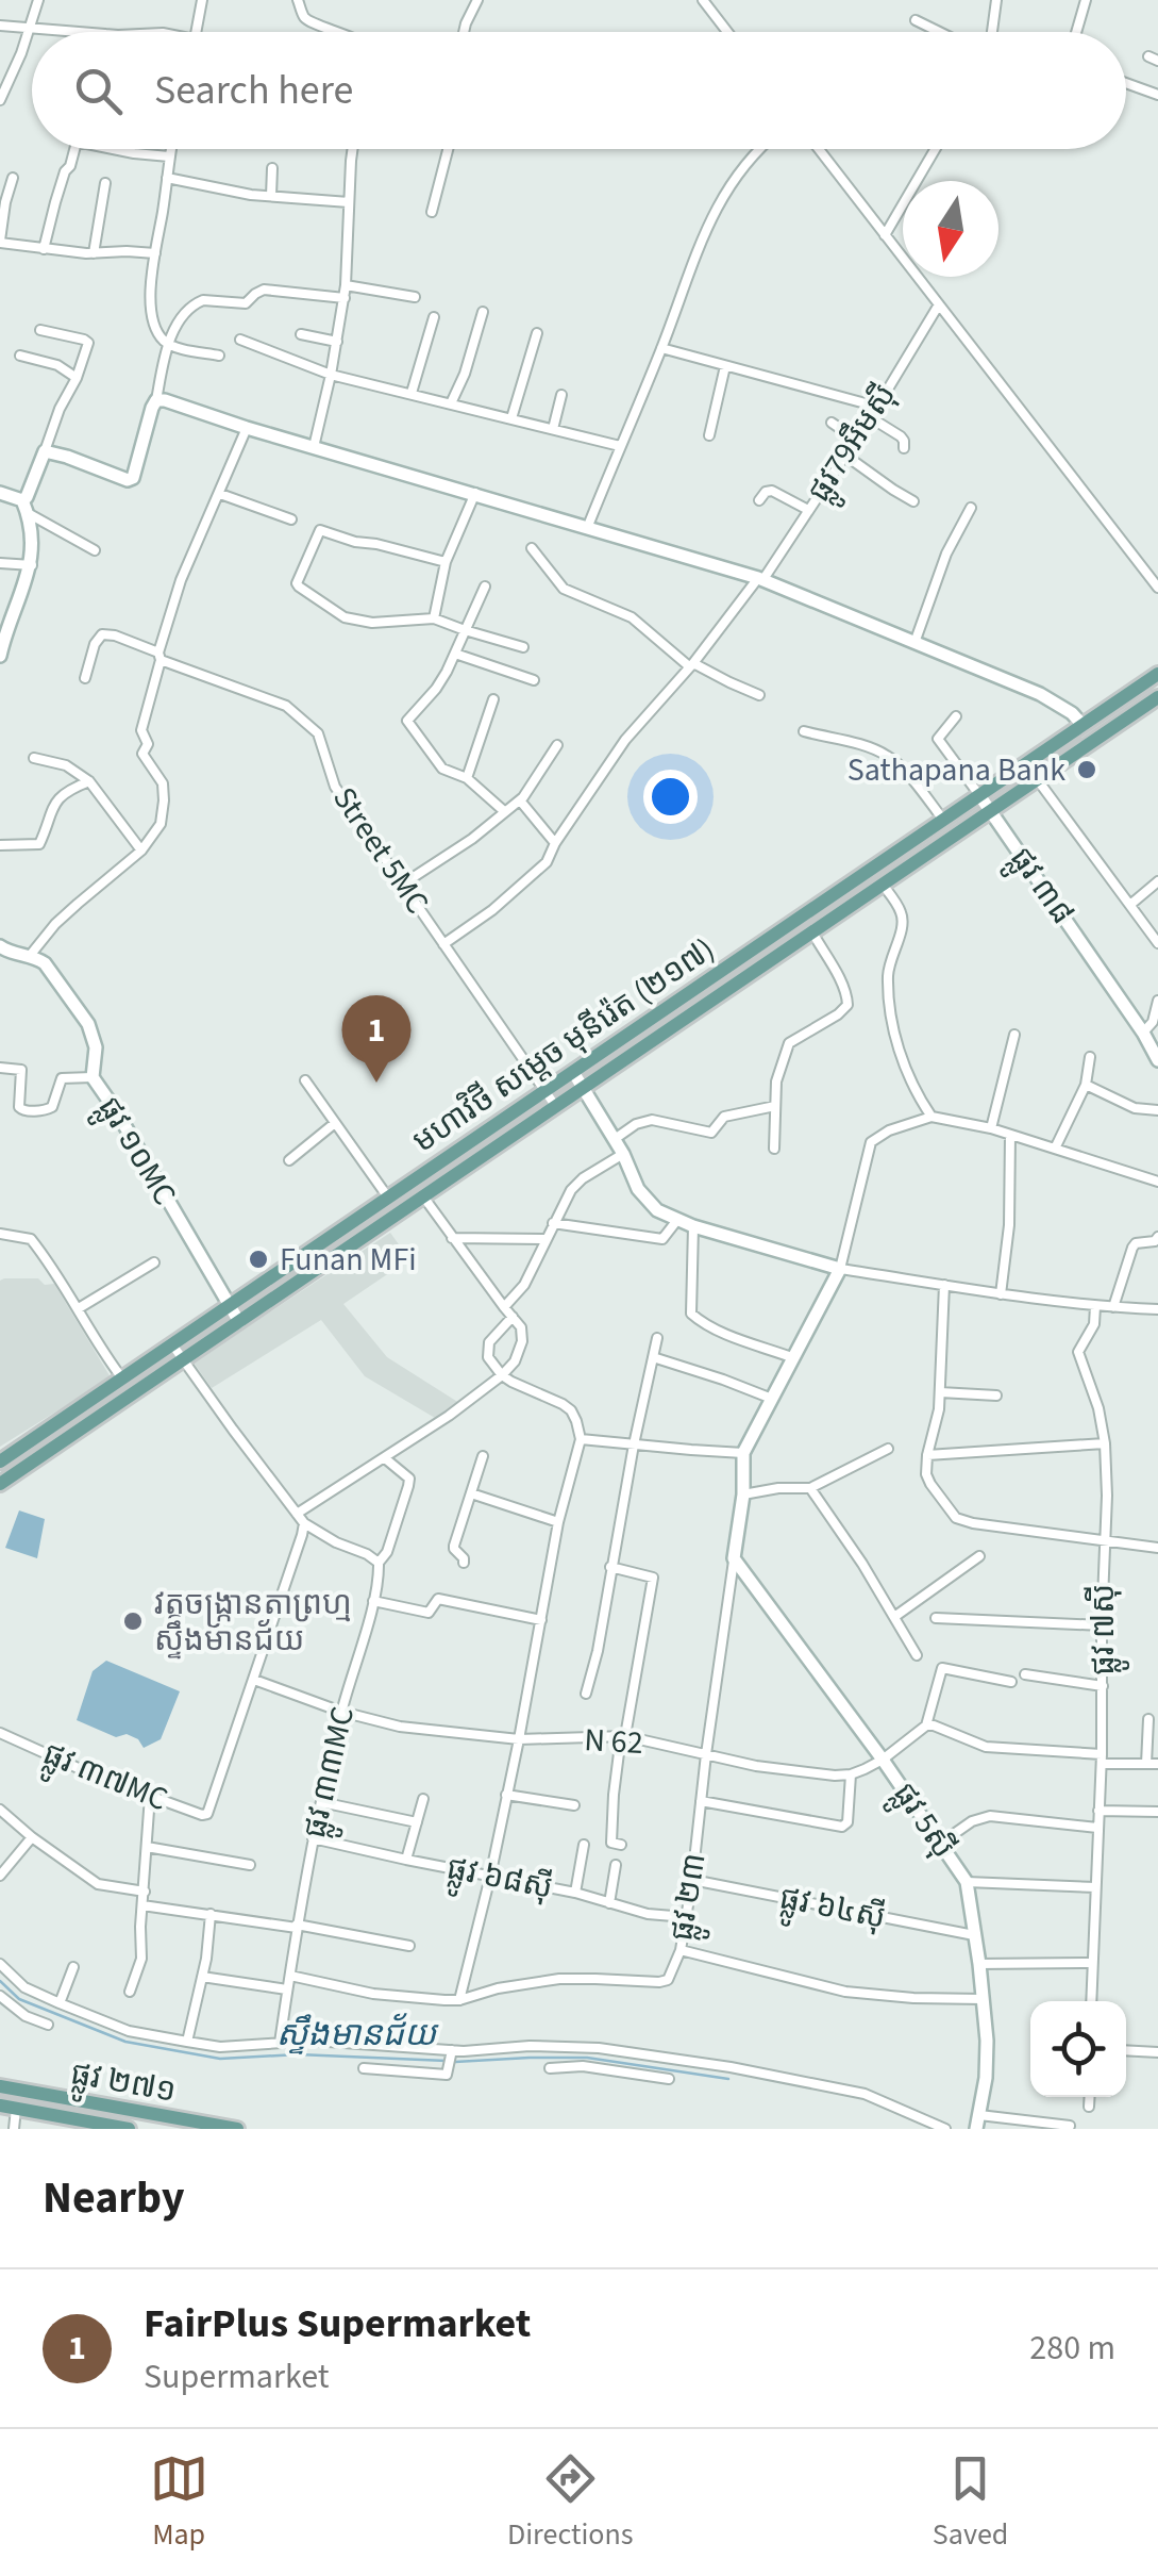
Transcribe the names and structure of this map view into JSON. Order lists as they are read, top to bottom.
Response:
{
  "streets": {
    "main road": ["មហាវិថី សម្តេច មុនីរ៉េត (២១៧)", "ផ្លូវ ២៧១"],
    "street": [
      "ផ្លូវ79អឹមស៊ី",
      "Street 5MC",
      "ផ្លូវ ៣៨",
      "ផ្លូវ ១០MC",
      "ផ្លូវ ៧ស៊ី",
      "N 62",
      "ផ្លូវ ៣៣MC",
      "ផ្លូវ ៣៧MC",
      "ផ្លូវ 5ស៊ី",
      "ផ្លូវ ៦៨ស៊ី",
      "ផ្លូវ ២៣",
      "ផ្លូវ ៦៤ស៊ី"
    ]
  },
  "crossings": [
    ["ផ្លូវ79អឹមស៊ី", "Street 5MC"],
    ["Street 5MC", "មហាវិថី សម្តេច មុនីរ៉េត (២១៧)"],
    ["ផ្លូវ ៣៨", "មហាវិថី សម្តេច មុនីរ៉េត (២១៧)"],
    ["មហាវិថី សម្តេច មុនីរ៉េត (២១៧)", "ផ្លូវ ១០MC"],
    ["N 62", "ផ្លូវ ៣៣MC"],
    ["N 62", "ផ្លូវ ៣៧MC"],
    ["N 62", "ផ្លូវ 5ស៊ី"],
    ["N 62", "ផ្លូវ ២៣"],
    ["ផ្លូវ ៣៣MC", "ផ្លូវ ៦៨ស៊ី"],
    ["ផ្លូវ ៣៣MC", "ផ្លូវ ២៣"],
    ["ផ្លូវ 5ស៊ី", "ផ្លូវ ២៣"],
    ["ផ្លូវ 5ស៊ី", "ផ្លូវ ៦៤ស៊ី"],
    ["ផ្លូវ ៦៨ស៊ី", "ផ្លូវ ២៣"],
    ["ផ្លូវ ២៣", "ផ្លូវ ៦៤ស៊ី"]
  ],
  "water": ["ស្ទឹងមានជ័យ"],
  "places": ["Sathapana Bank", "Funan MFi", "វត្តចង្ក្រានតាព្រហ្ម ស្ទឹងមានជ័យ"],
  "north": "bottom",
  "page": {
    "search": "Search here",
    "pins": "1",
    "heading": "Nearby",
    "list": [
      {
        "mark": "1",
        "name": "FairPlus Supermarket",
        "note": "Supermarket",
        "value": "280 m"
      }
    ],
    "nav": ["Map", "Directions", "Saved"]
  }
}
